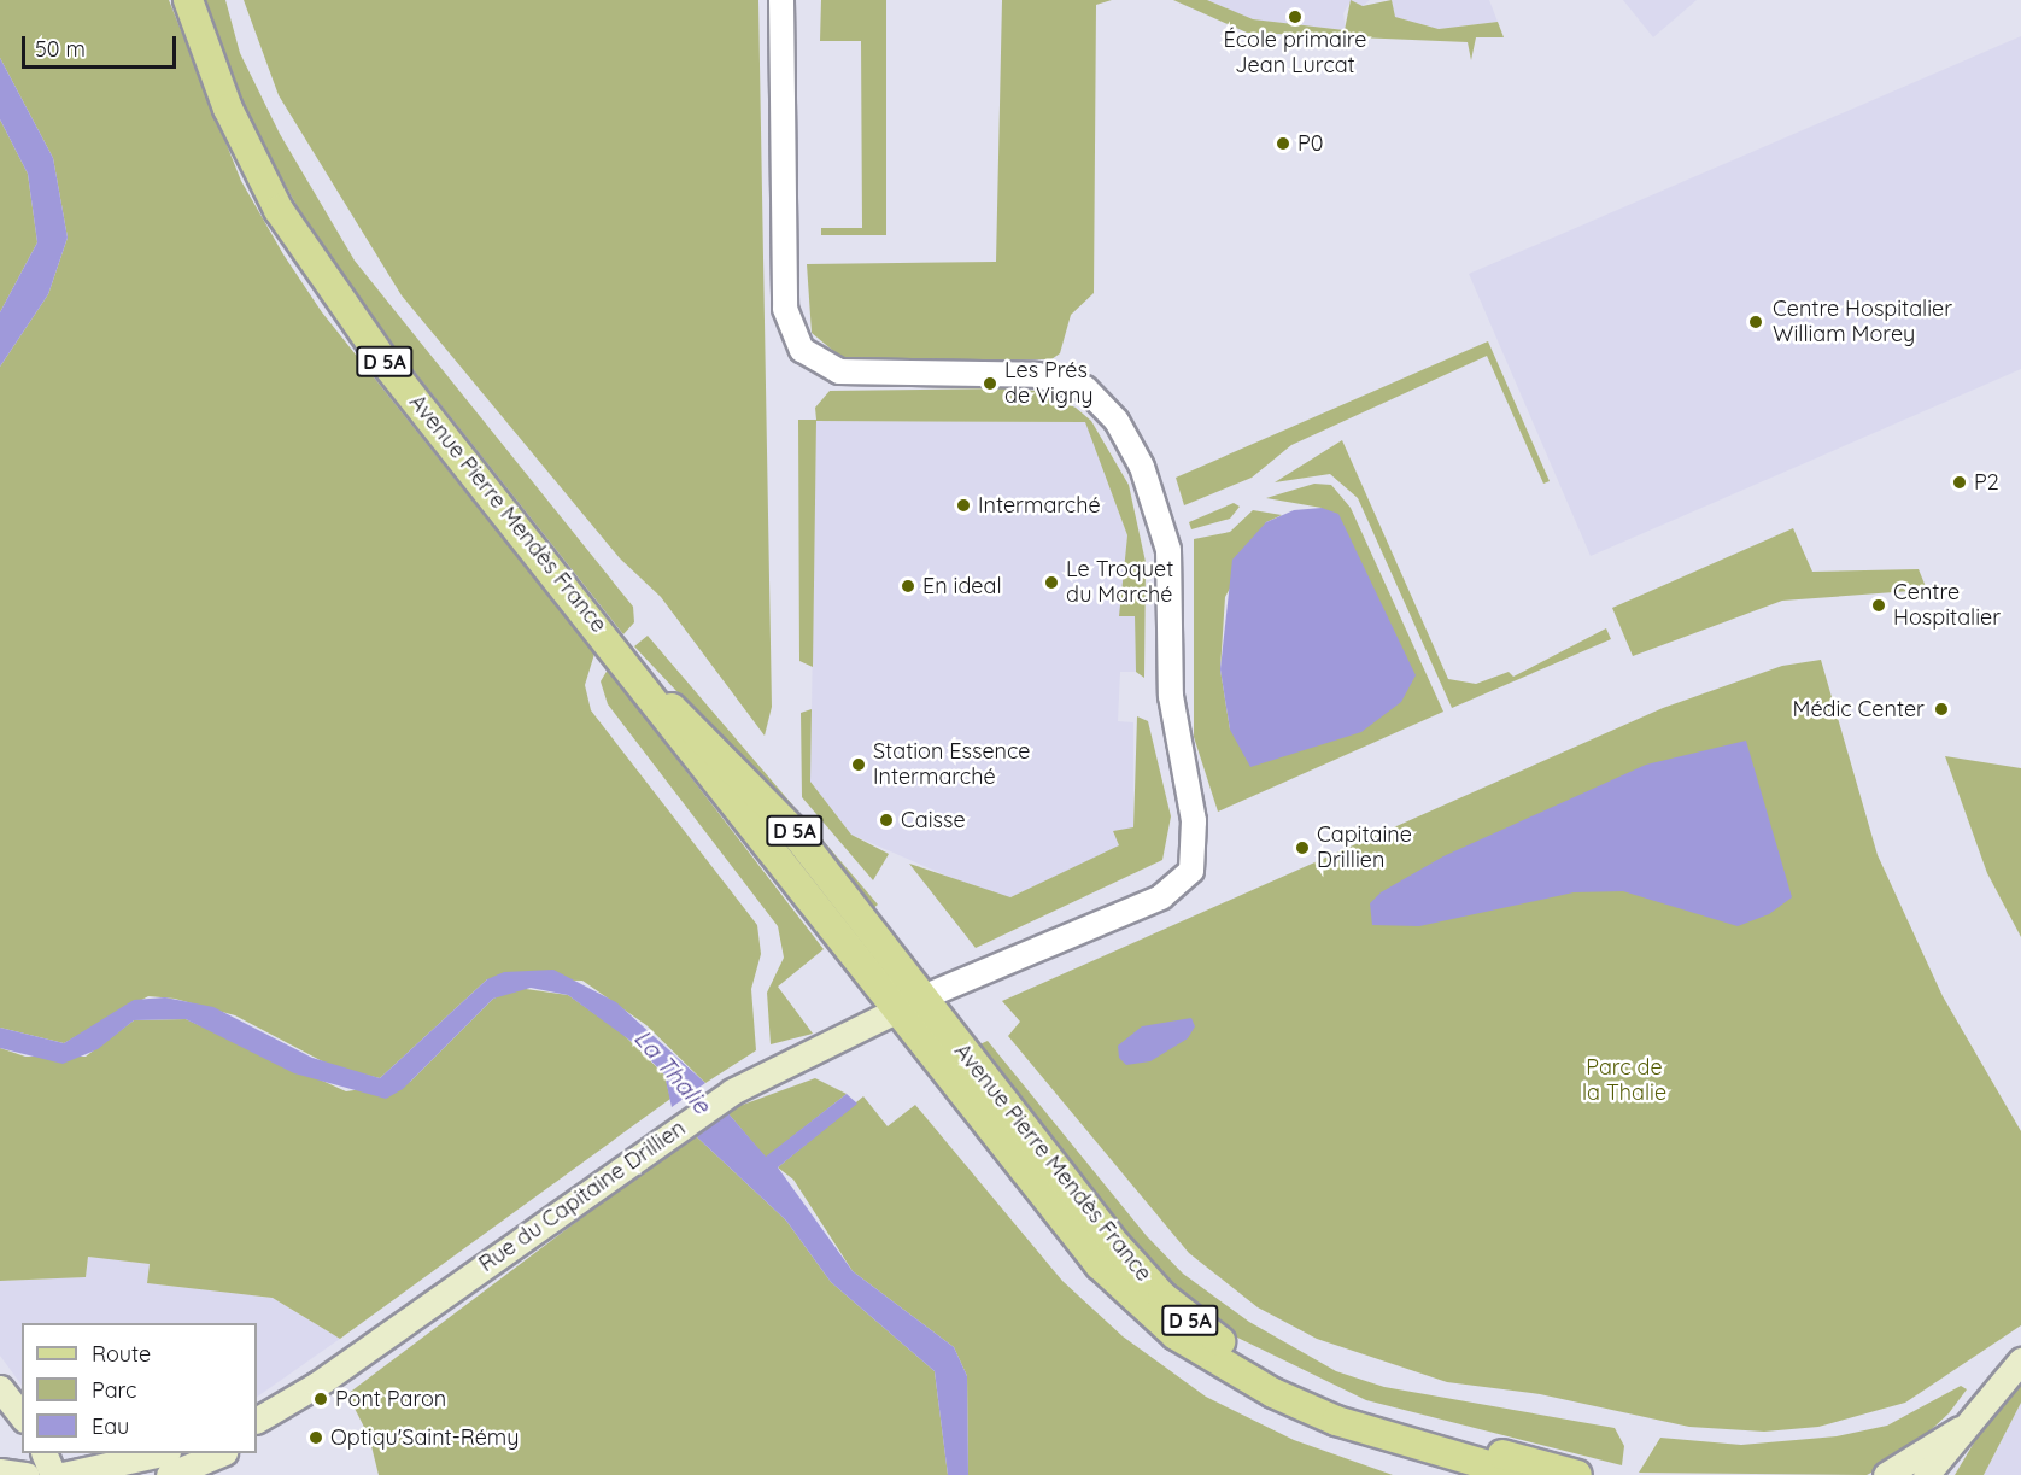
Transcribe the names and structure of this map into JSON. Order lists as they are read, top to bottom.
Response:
{
  "streets": {
    "main road": ["D 5A", "Avenue Pierre Mendès France", "Rue du Capitaine Drillien"]
  },
  "crossings": [
    ["Avenue Pierre Mendès France", "Rue du Capitaine Drillien"]
  ],
  "water": ["La Thalie"],
  "parks": ["Parc de la Thalie"],
  "places": [
    "École primaire Jean Lurcat",
    "P0",
    "Centre Hospitalier William Morey",
    "Les Prés de Vigny",
    "P2",
    "Intermarché",
    "Le Troquet du Marché",
    "En ideal",
    "Centre Hospitalier",
    "Médic Center",
    "Station Essence Intermarché",
    "Caisse",
    "Capitaine Drillien",
    "Pont Paron",
    "Optiqu'Saint-Rémy"
  ],
  "legend": ["Route", "Parc", "Eau"],
  "scale_bar": "50 m"
}
